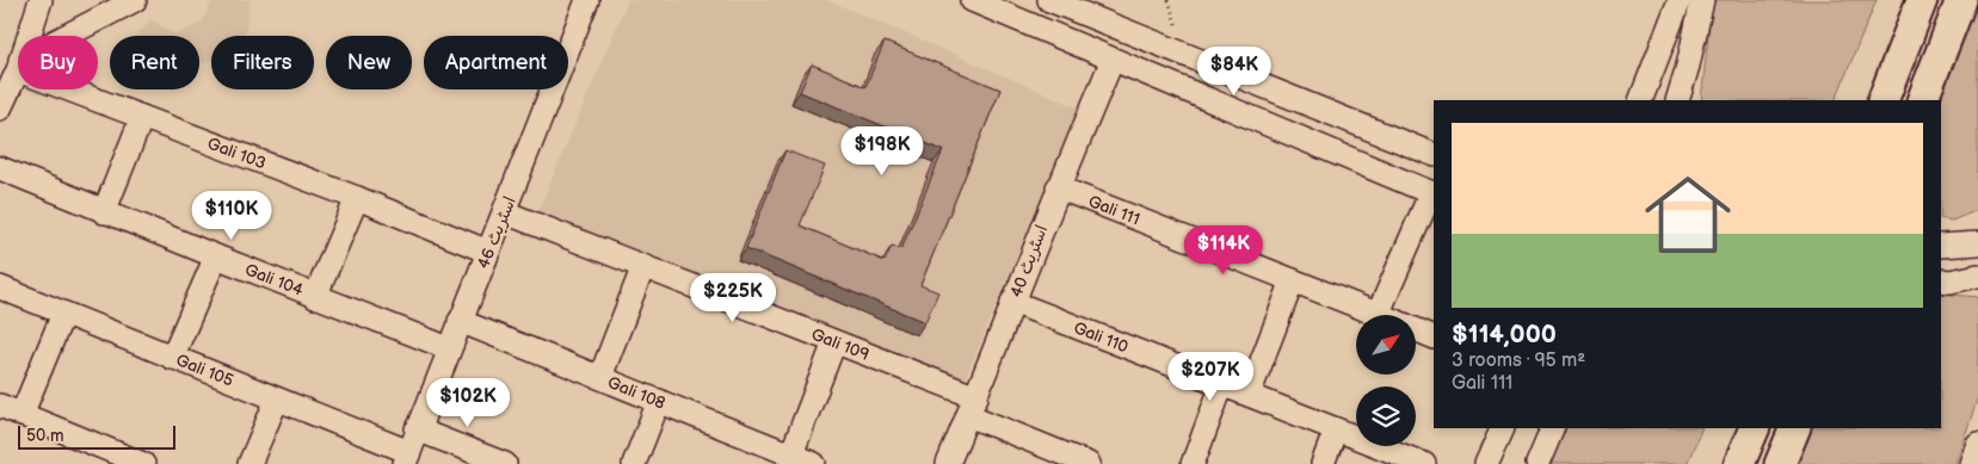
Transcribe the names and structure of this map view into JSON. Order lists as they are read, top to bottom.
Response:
{
  "streets": {
    "street": [
      "Gali 103",
      "Gali 111",
      "اسٹریٹ 46",
      "اسٹریٹ 40",
      "Gali 104",
      "Gali 110",
      "Gali 109",
      "Gali 105",
      "Gali 108"
    ]
  },
  "crossings": [
    ["Gali 103", "اسٹریٹ 46"],
    ["Gali 111", "اسٹریٹ 40"],
    ["اسٹریٹ 46", "Gali 104"],
    ["اسٹریٹ 46", "Gali 109"],
    ["اسٹریٹ 46", "Gali 105"],
    ["اسٹریٹ 46", "Gali 108"],
    ["اسٹریٹ 40", "Gali 110"],
    ["اسٹریٹ 40", "Gali 109"]
  ],
  "scale_bar": "50 m",
  "north": "top right",
  "page": {
    "chip": [
      "Buy",
      "Rent",
      "Filters",
      "New",
      "Apartment"
    ],
    "price": [
      "$84K",
      "$198K",
      "$110K",
      "$114K",
      "$225K",
      "$207K",
      "$102K"
    ],
    "list": [
      {
        "name": "$114,000",
        "note": "3 rooms · 95 m² · Gali 111"
      }
    ],
    "scale": "50 m"
  }
}
